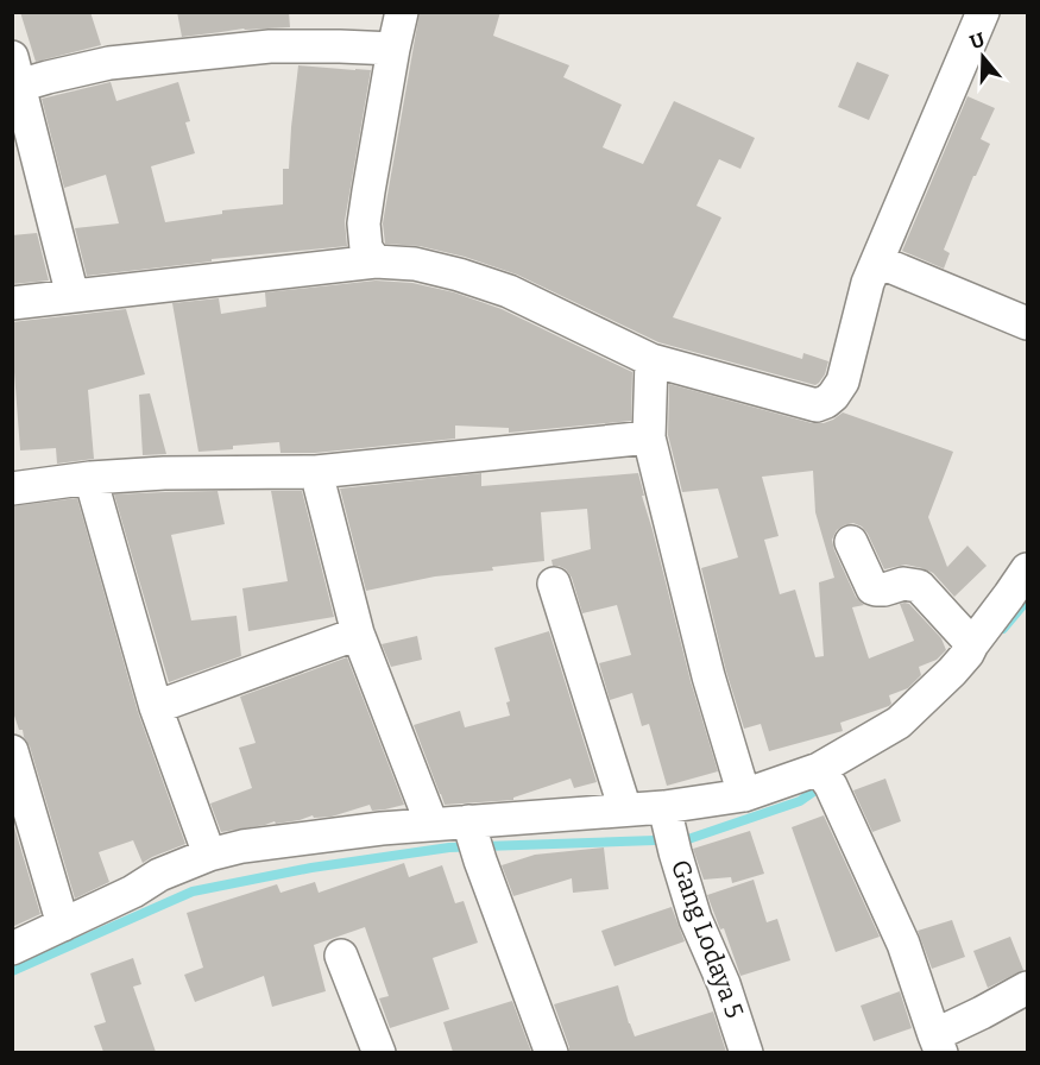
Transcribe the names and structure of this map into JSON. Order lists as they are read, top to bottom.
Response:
{
  "streets": {
    "street": ["Gang Lodaya 5"]
  },
  "north": "top"
}
